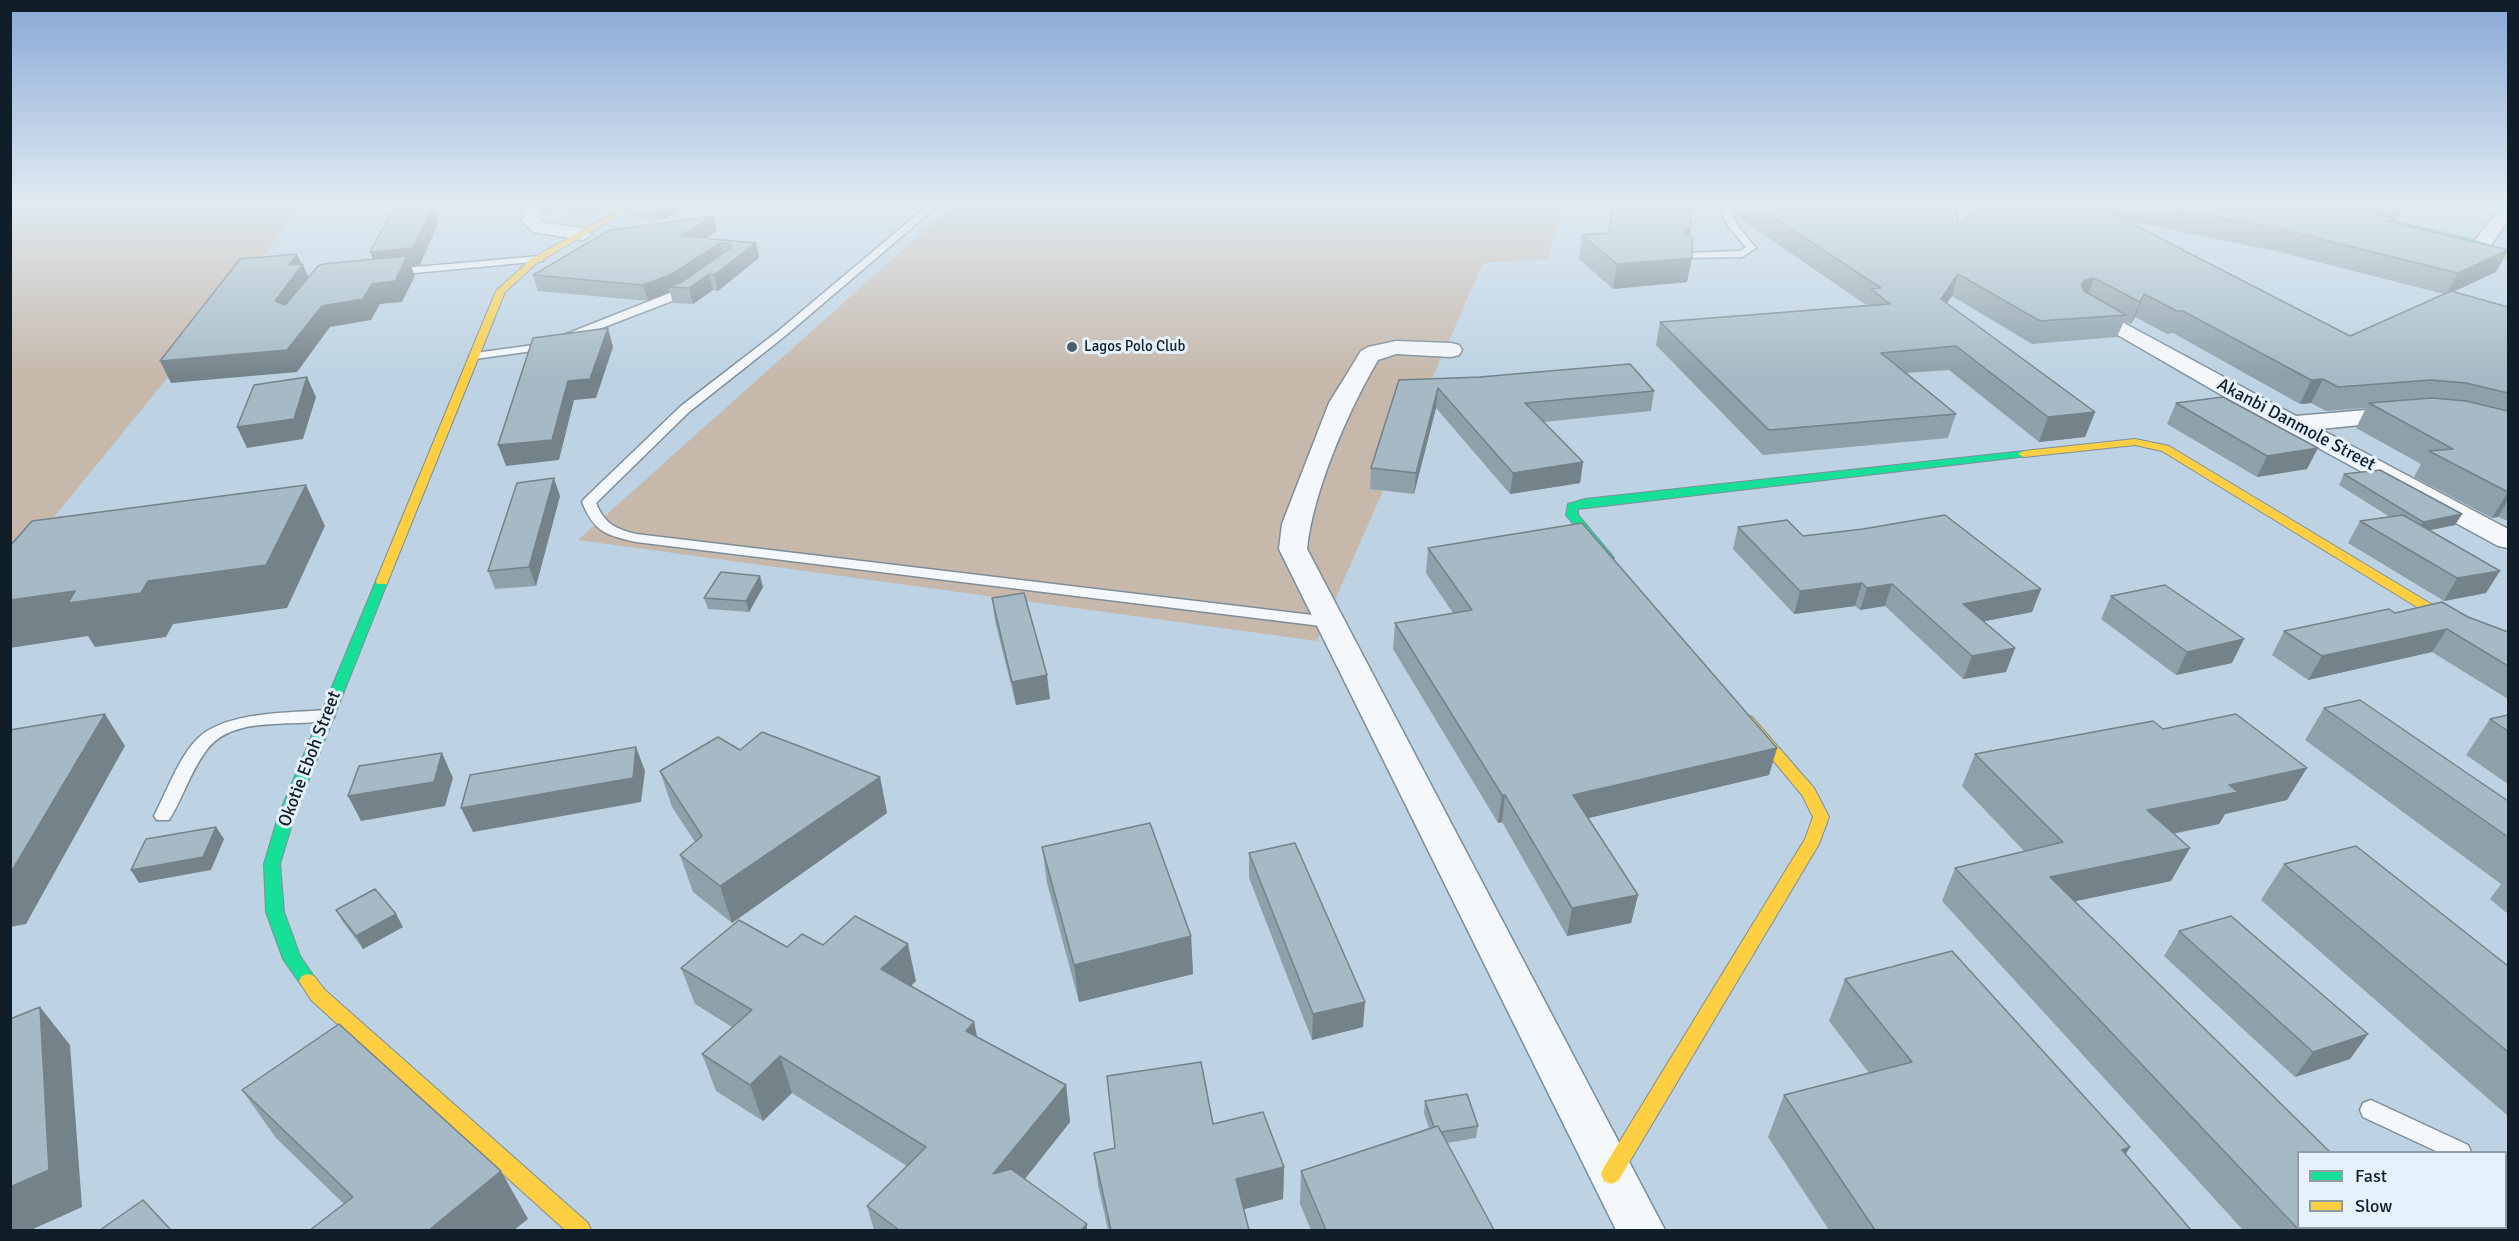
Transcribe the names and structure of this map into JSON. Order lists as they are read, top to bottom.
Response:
{
  "streets": {
    "street": ["Akanbi Danmole Street", "Okotie Eboh Street"]
  },
  "places": ["Lagos Polo Club"],
  "legend": ["Fast", "Slow"]
}
